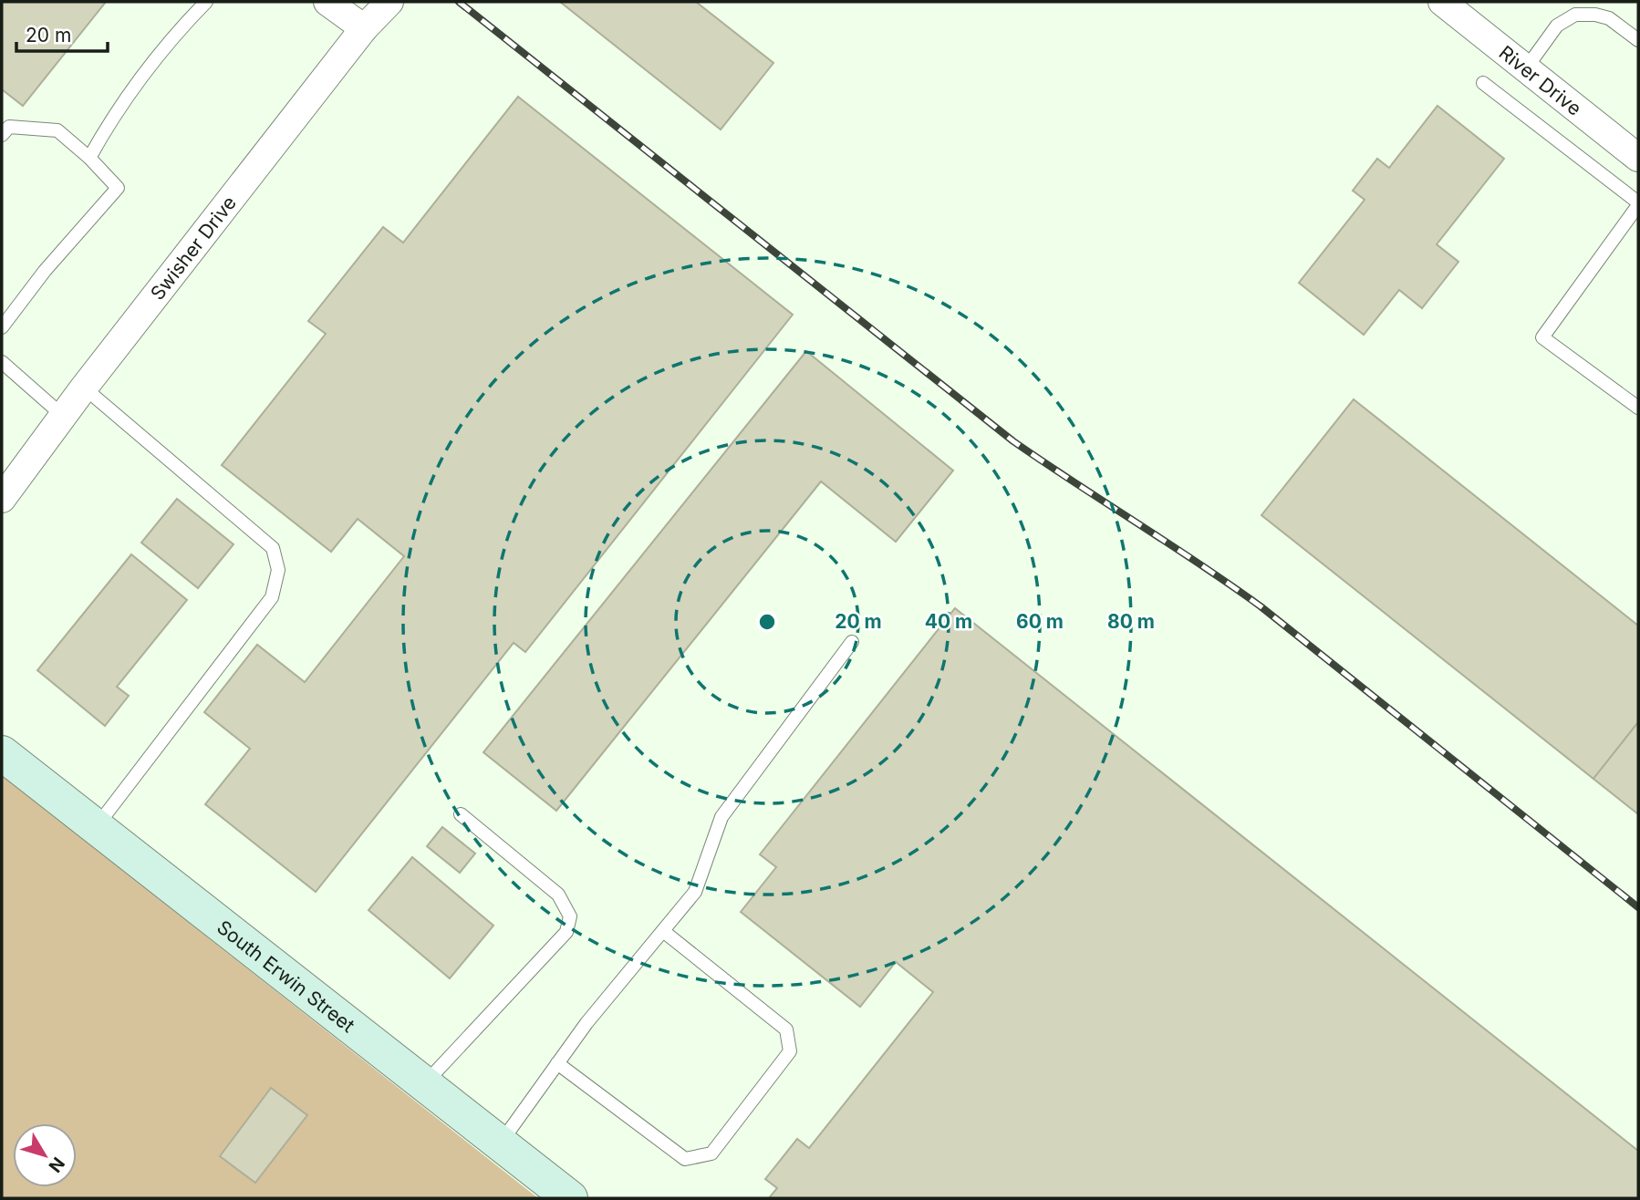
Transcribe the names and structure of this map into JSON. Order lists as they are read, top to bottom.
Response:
{
  "streets": {
    "street": ["River Drive", "Swisher Drive", "South Erwin Street"]
  },
  "scale_bar": "20 m",
  "north": "bottom right",
  "rings": [
    "20 m",
    "40 m",
    "60 m",
    "80 m"
  ]
}
